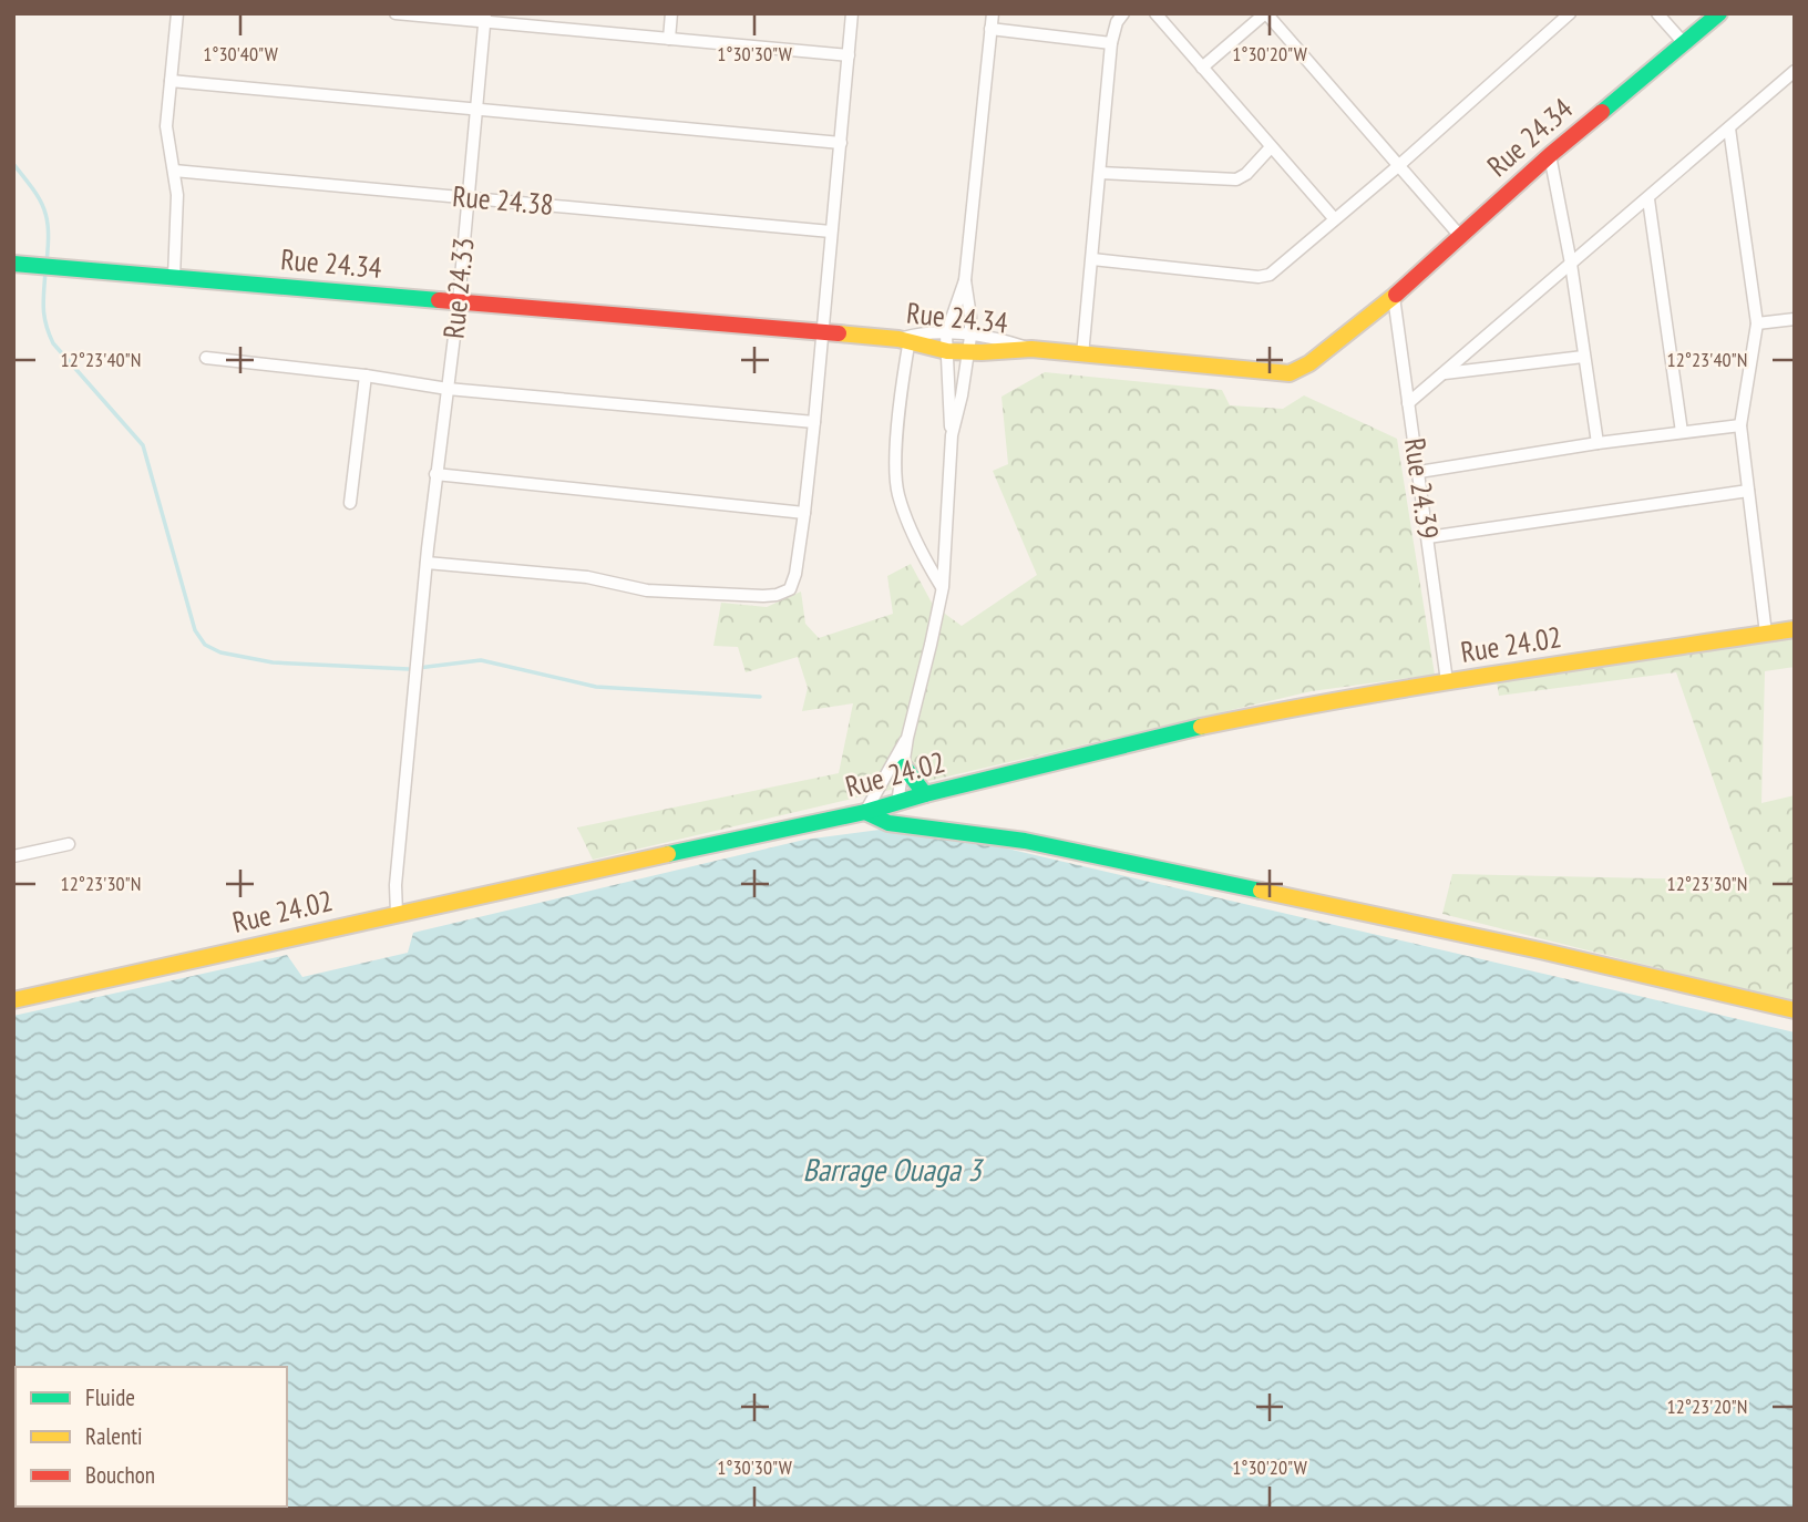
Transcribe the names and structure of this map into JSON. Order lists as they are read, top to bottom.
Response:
{
  "streets": {
    "street": [
      "Rue 24.34",
      "Rue 24.38",
      "Rue 24.33",
      "Rue 24.39",
      "Rue 24.02"
    ]
  },
  "crossings": [
    ["Rue 24.34", "Rue 24.33"],
    ["Rue 24.34", "Rue 24.39"],
    ["Rue 24.38", "Rue 24.33"],
    ["Rue 24.33", "Rue 24.02"],
    ["Rue 24.39", "Rue 24.02"]
  ],
  "water": ["Barrage Ouaga 3"],
  "legend": ["Fluide", "Ralenti", "Bouchon"],
  "coordinates": [
    "1°30'40\"W",
    "1°30'30\"W",
    "1°30'20\"W",
    "12°23'40\"N",
    "12°23'30\"N",
    "12°23'20\"N"
  ]
}
